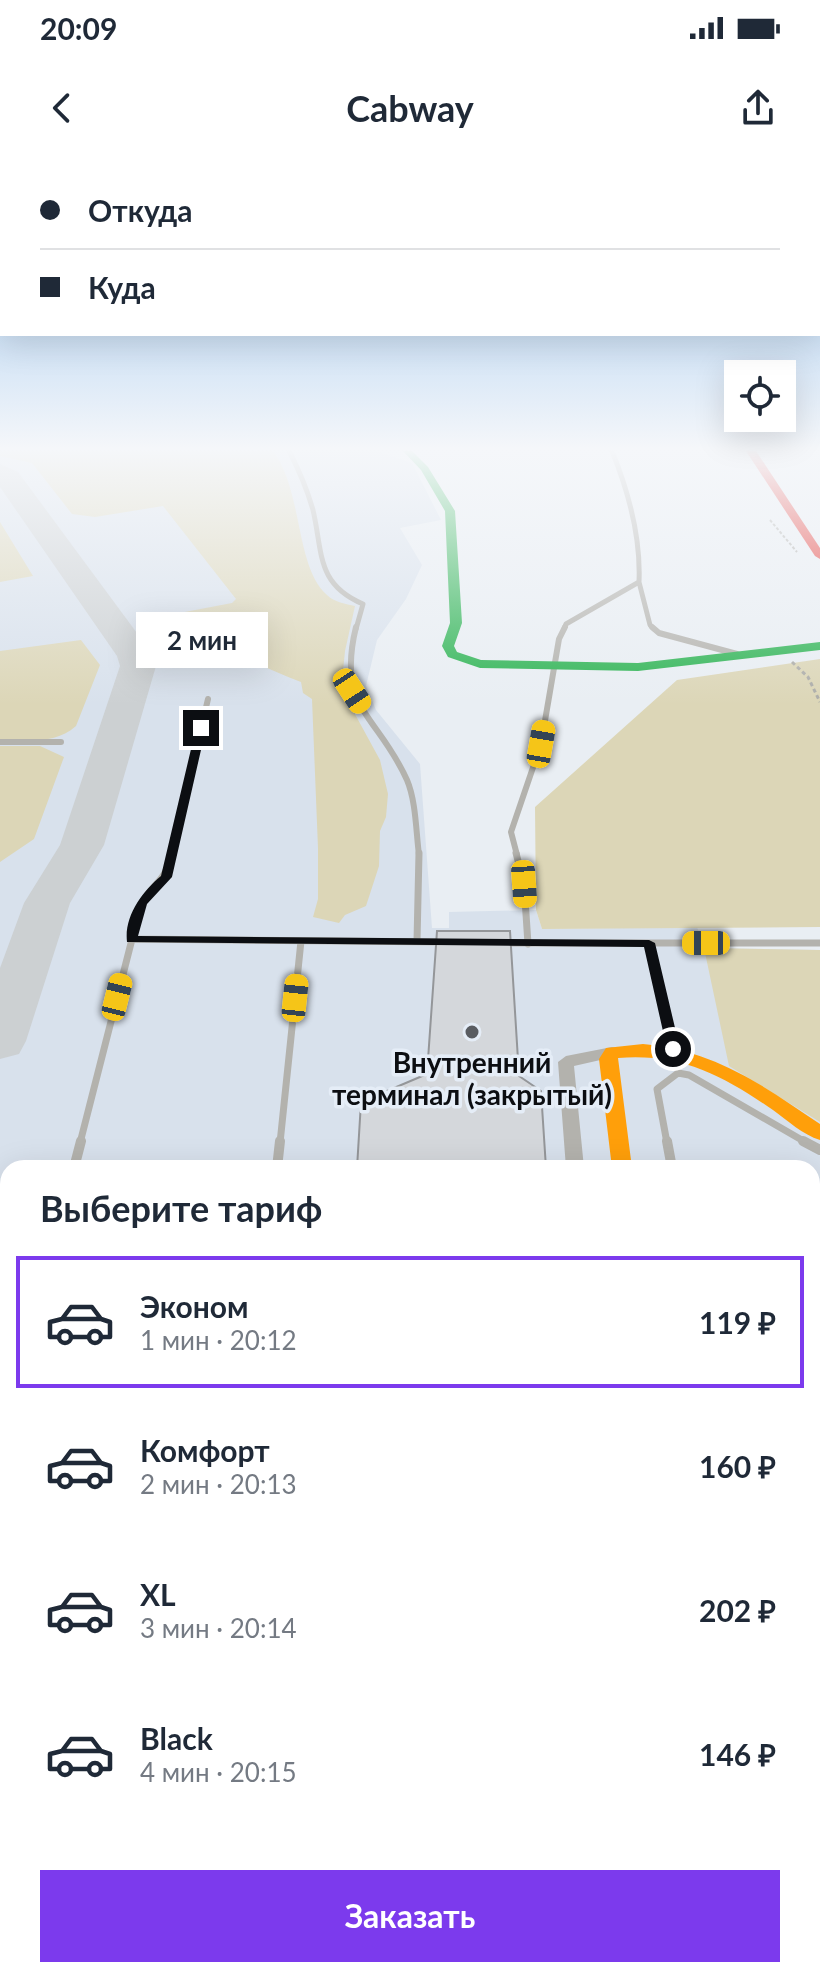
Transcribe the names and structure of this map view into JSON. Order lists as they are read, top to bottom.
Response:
{
  "places": ["Внутренний терминал (закрытый)"],
  "page": {
    "status": "20:09",
    "header": "Cabway",
    "banner": ["Откуда", "Куда"],
    "bubble": "2 мин",
    "heading": "Выберите тариф",
    "list": [
      {
        "name": "Эконом",
        "note": "1 мин · 20:12",
        "value": "119 ₽"
      },
      {
        "name": "Комфорт",
        "note": "2 мин · 20:13",
        "value": "160 ₽"
      },
      {
        "name": "XL",
        "note": "3 мин · 20:14",
        "value": "202 ₽"
      },
      {
        "name": "Black",
        "note": "4 мин · 20:15",
        "value": "146 ₽"
      }
    ],
    "buttons": "Заказать"
  }
}
